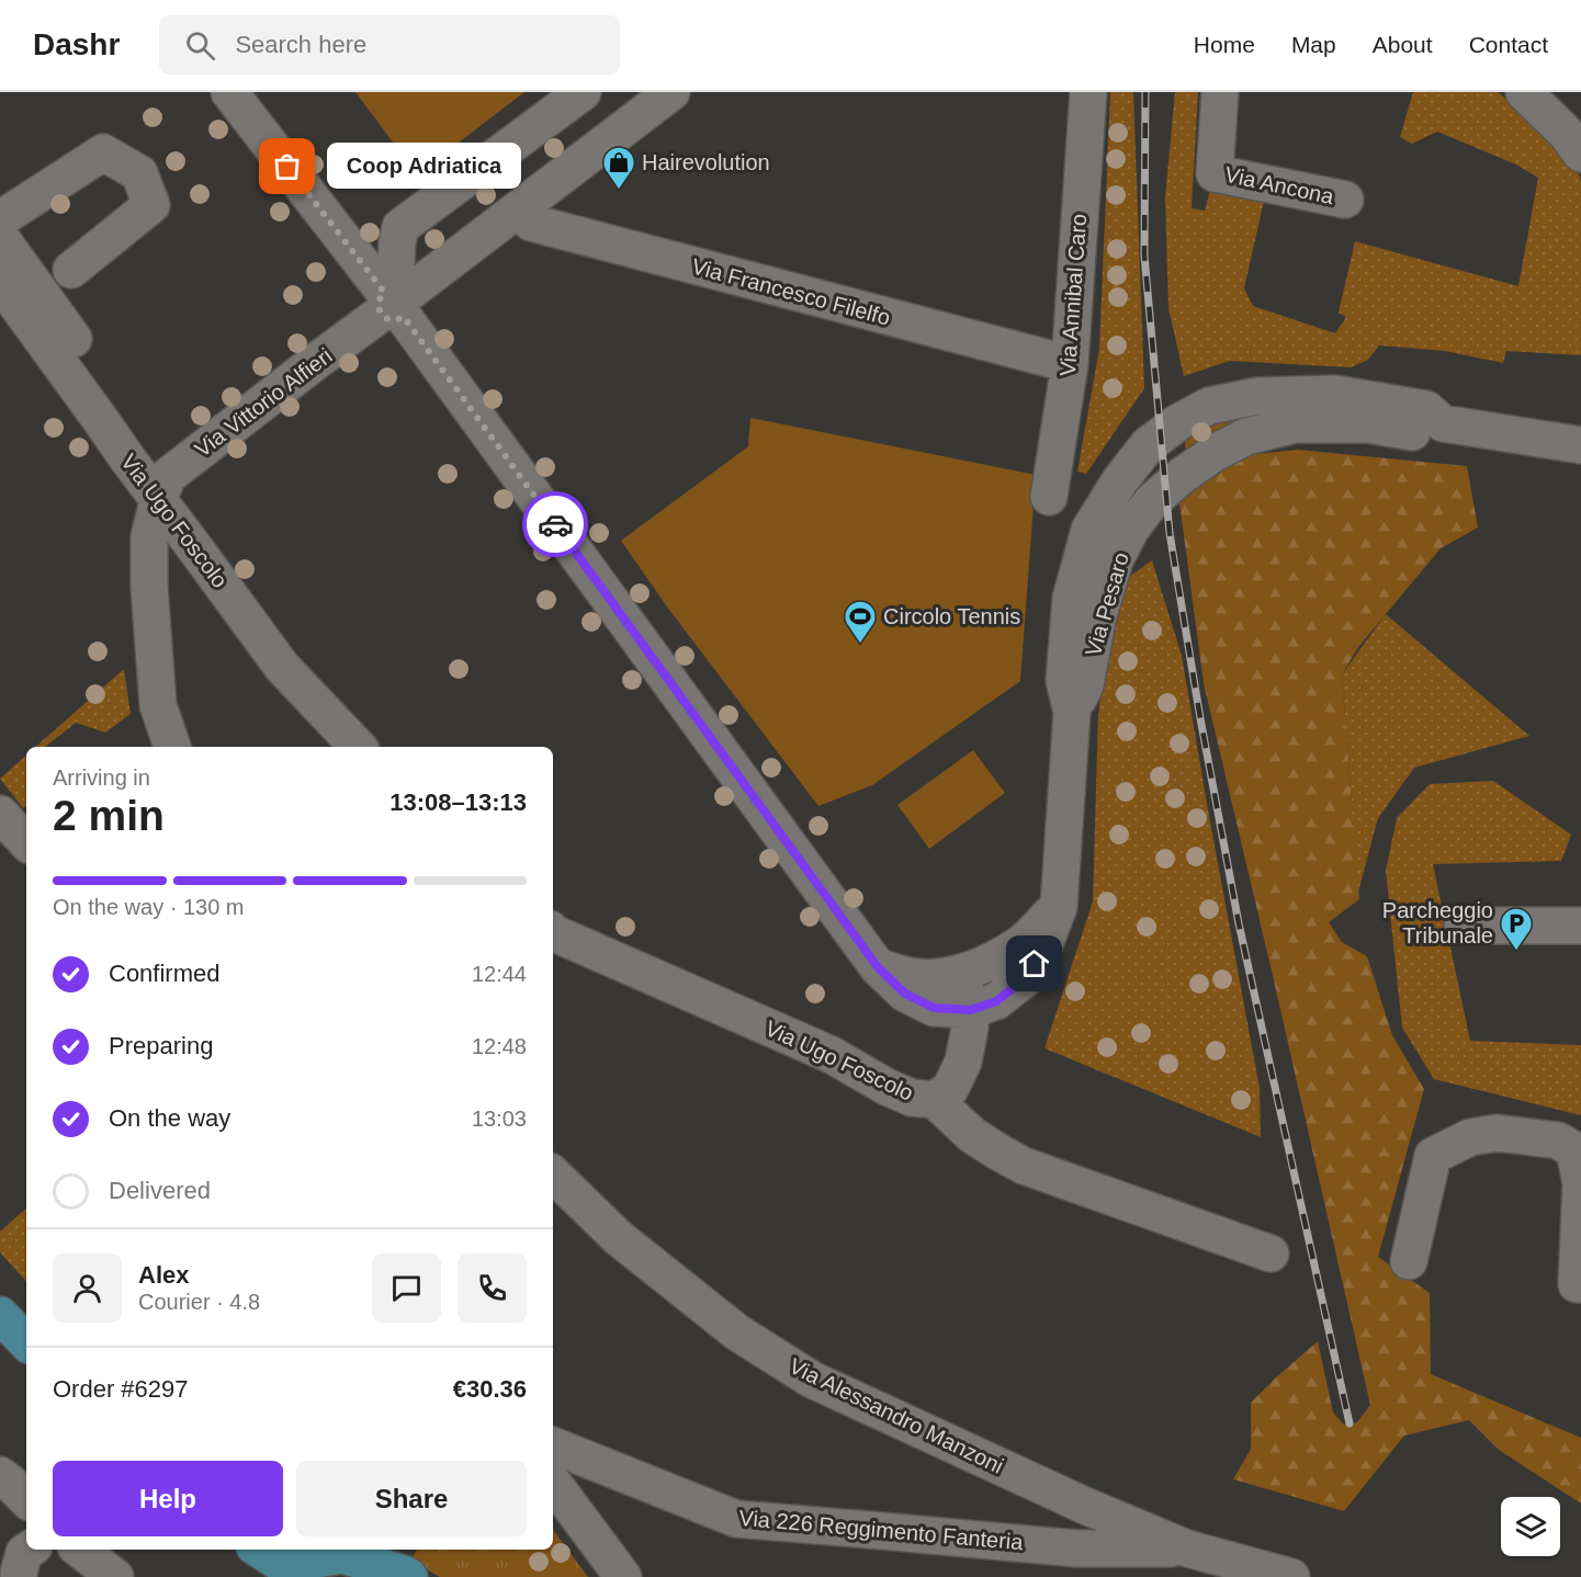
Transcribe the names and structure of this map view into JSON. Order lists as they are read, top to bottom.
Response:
{
  "streets": {
    "street": [
      "Via Ancona",
      "Via Francesco Filelfo",
      "Via Annibal Caro",
      "Via Vittorio Alfieri",
      "Via Ugo Foscolo",
      "Via Pesaro",
      "Via Alessandro Manzoni",
      "Via 226 Reggimento Fanteria"
    ]
  },
  "crossings": [
    ["Via Francesco Filelfo", "Via Annibal Caro"],
    ["Via Francesco Filelfo", "Via Vittorio Alfieri"],
    ["Via Vittorio Alfieri", "Via Ugo Foscolo"],
    ["Via Alessandro Manzoni", "Via 226 Reggimento Fanteria"]
  ],
  "places": {
    "other": ["Coop Adriatica"],
    "shop": ["Hairevolution"],
    "sports": ["Circolo Tennis"],
    "parking": ["Parcheggio Tribunale"]
  },
  "page": {
    "header": "Dashr",
    "search": "Search here",
    "nav": [
      "Home",
      "Map",
      "About",
      "Contact"
    ],
    "bubble": "Coop Adriatica",
    "heading": ["2 min", "Arriving in", "13:08–13:13"],
    "panel": [
      "Alex",
      "Courier · 4.8",
      "Order #6297",
      "€30.36"
    ],
    "bar": "On the way · 130 m",
    "list": [
      ["Confirmed", "12:44"],
      ["Preparing", "12:48"],
      ["On the way", "13:03"],
      "Delivered"
    ],
    "buttons": ["Help", "Share"]
  }
}
